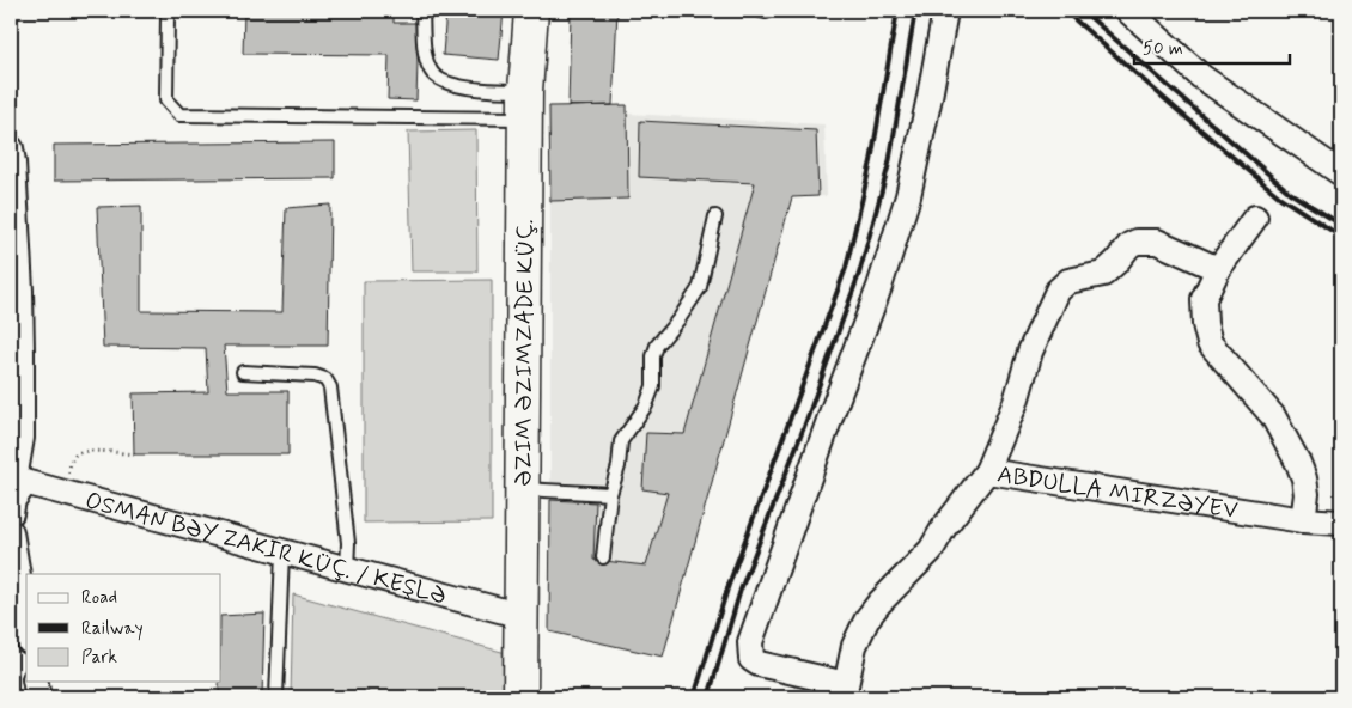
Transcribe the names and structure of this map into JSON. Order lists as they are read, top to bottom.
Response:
{
  "streets": {
    "street": ["ƏZIM ƏZIMZADE KÜÇ.", "ABDULLA MIRZƏYEV", "OSMAN BƏY ZAKIR KÜÇ. / KEŞLƏ"]
  },
  "crossings": [
    ["ƏZIM ƏZIMZADE KÜÇ.", "OSMAN BƏY ZAKIR KÜÇ. / KEŞLƏ"]
  ],
  "legend": ["Road", "Railway", "Park"],
  "scale_bar": "50 m"
}
